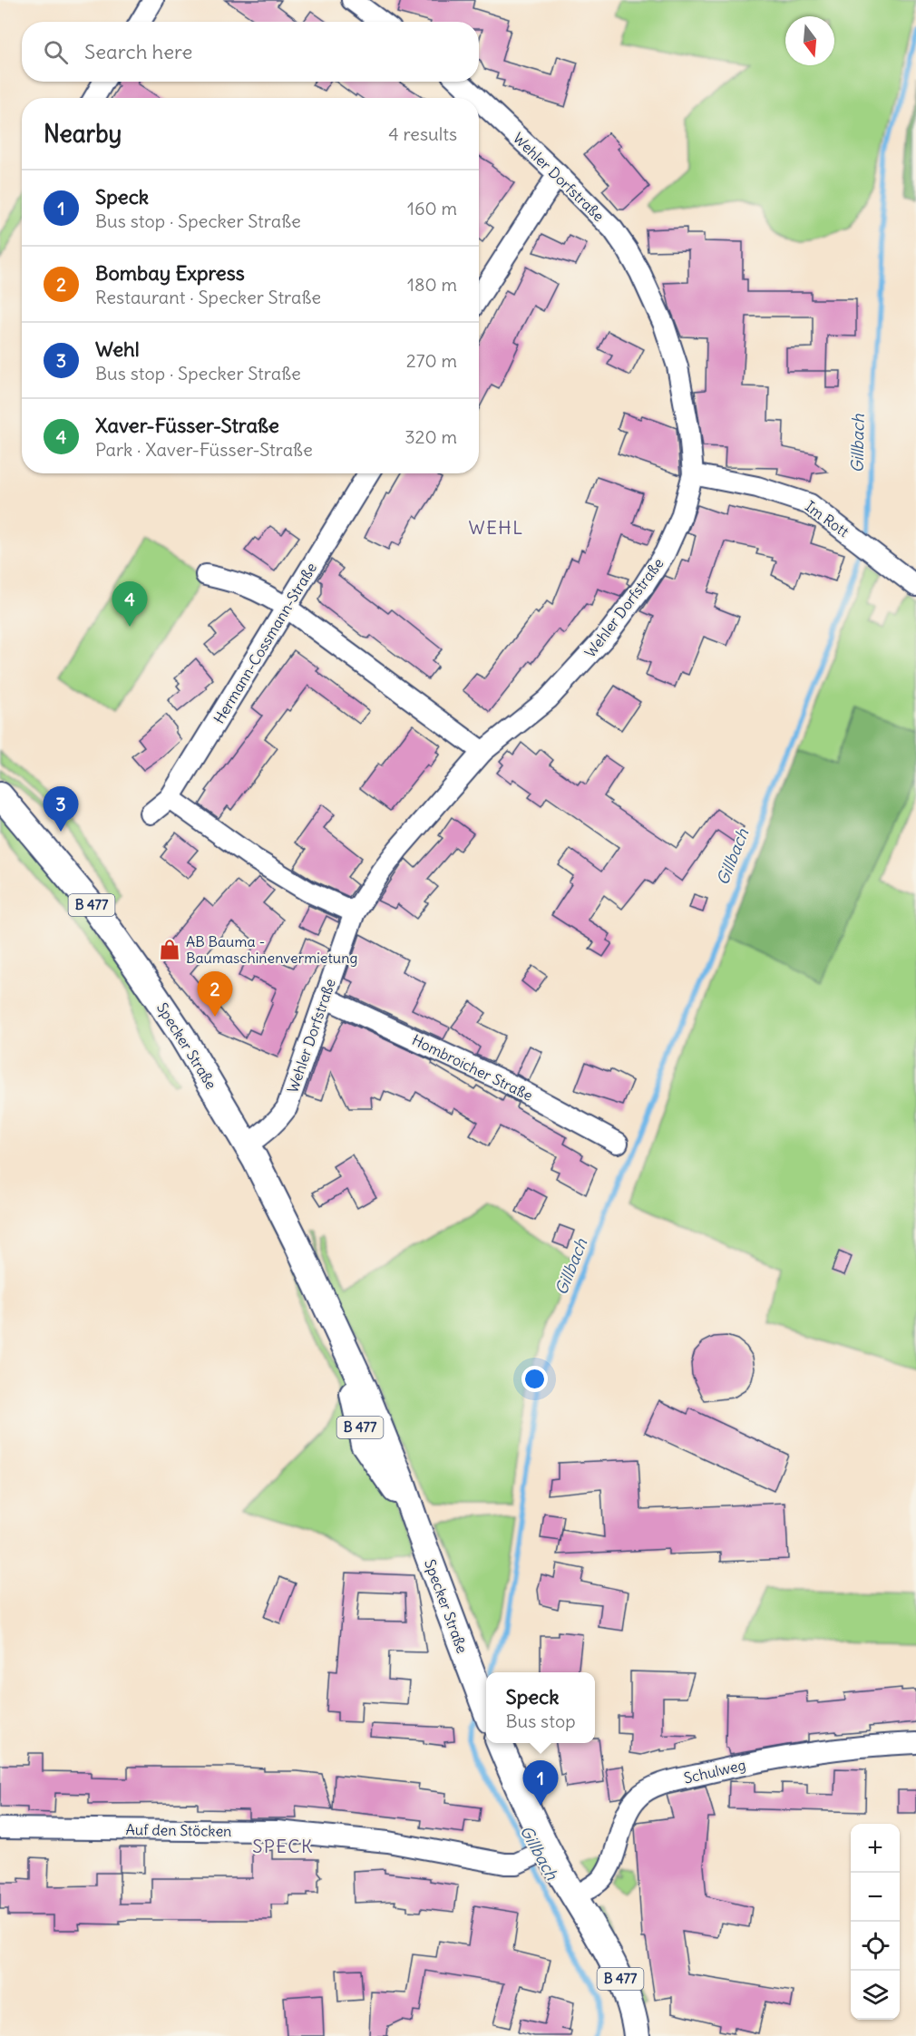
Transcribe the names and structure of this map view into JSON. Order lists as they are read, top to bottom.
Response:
{
  "streets": {
    "main road": ["B 477", "Specker Straße"],
    "street": [
      "Wehler Dorfstraße",
      "Im Rott",
      "Hermann-Cossmann-Straße",
      "Hombroicher Straße",
      "Schulweg",
      "Auf den Stöcken"
    ]
  },
  "crossings": [
    ["Wehler Dorfstraße", "Im Rott"],
    ["Wehler Dorfstraße", "Specker Straße"],
    ["Wehler Dorfstraße", "Hombroicher Straße"],
    ["B 477", "Schulweg"],
    ["B 477", "Auf den Stöcken"]
  ],
  "districts": ["WEHL", "SPECK"],
  "water": ["Gillbach"],
  "places": {
    "shop": ["AB Bauma - Baumaschinenvermietung"]
  },
  "north": "bottom",
  "page": {
    "search": "Search here",
    "heading": ["Nearby", "4 results"],
    "list": [
      {
        "mark": "1",
        "name": "Speck",
        "note": "Bus stop · Specker Straße",
        "value": "160 m"
      },
      {
        "mark": "2",
        "name": "Bombay Express",
        "note": "Restaurant · Specker Straße",
        "value": "180 m"
      },
      {
        "mark": "3",
        "name": "Wehl",
        "note": "Bus stop · Specker Straße",
        "value": "270 m"
      },
      {
        "mark": "4",
        "name": "Xaver-Füsser-Straße",
        "note": "Park · Xaver-Füsser-Straße",
        "value": "320 m"
      }
    ],
    "pins": [
      "4",
      "3",
      "2",
      "1"
    ],
    "popup": ["Speck", "Bus stop"],
    "map_buttons": ["+", "−"]
  }
}
